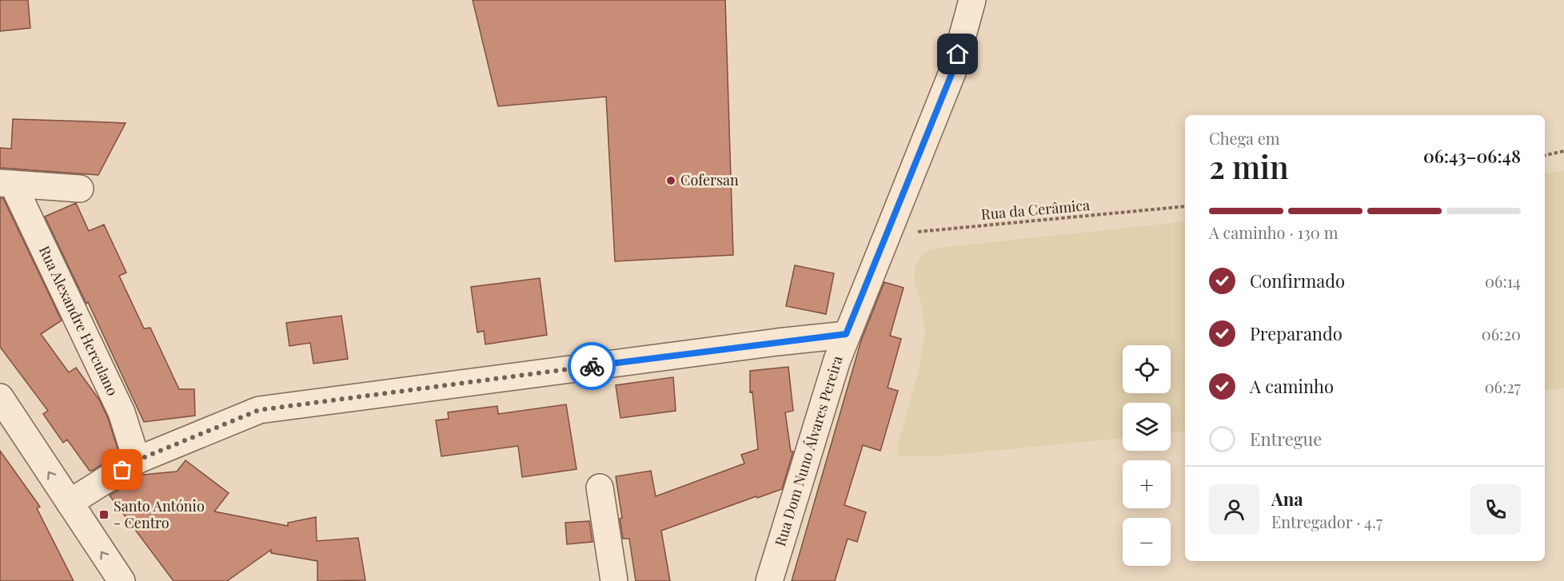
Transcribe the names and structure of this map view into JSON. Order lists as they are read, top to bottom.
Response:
{
  "streets": {
    "street": ["Rua Alexandre Herculano", "Rua Dom Nuno Álvares Pereira"],
    "path": ["Rua da Cerâmica"]
  },
  "crossings": [
    ["Rua da Cerâmica", "Rua Dom Nuno Álvares Pereira"]
  ],
  "places": {
    "other": ["Cofersan"],
    "transit": ["Santo António - Centro"]
  },
  "page": {
    "heading": ["2 min", "Chega em", "06:43–06:48"],
    "panel": ["Ana", "Entregador · 4.7"],
    "bar": "A caminho · 130 m",
    "list": [
      ["Confirmado", "06:14"],
      ["Preparando", "06:20"],
      ["A caminho", "06:27"],
      "Entregue"
    ],
    "map_buttons": ["+", "−"]
  }
}
